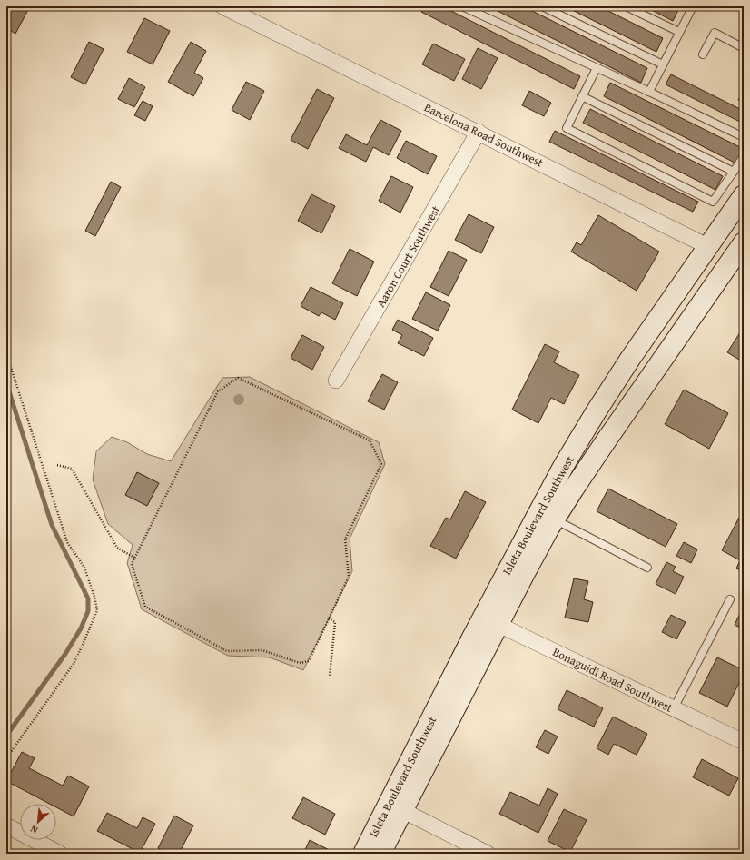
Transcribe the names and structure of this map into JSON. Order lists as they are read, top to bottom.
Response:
{
  "streets": {
    "main road": ["Barcelona Road Southwest", "Isleta Boulevard Southwest"],
    "street": ["Aaron Court Southwest", "Bonaguidi Road Southwest"]
  },
  "crossings": [
    ["Barcelona Road Southwest", "Aaron Court Southwest"],
    ["Barcelona Road Southwest", "Isleta Boulevard Southwest"],
    ["Isleta Boulevard Southwest", "Bonaguidi Road Southwest"]
  ],
  "north": "bottom left"
}
